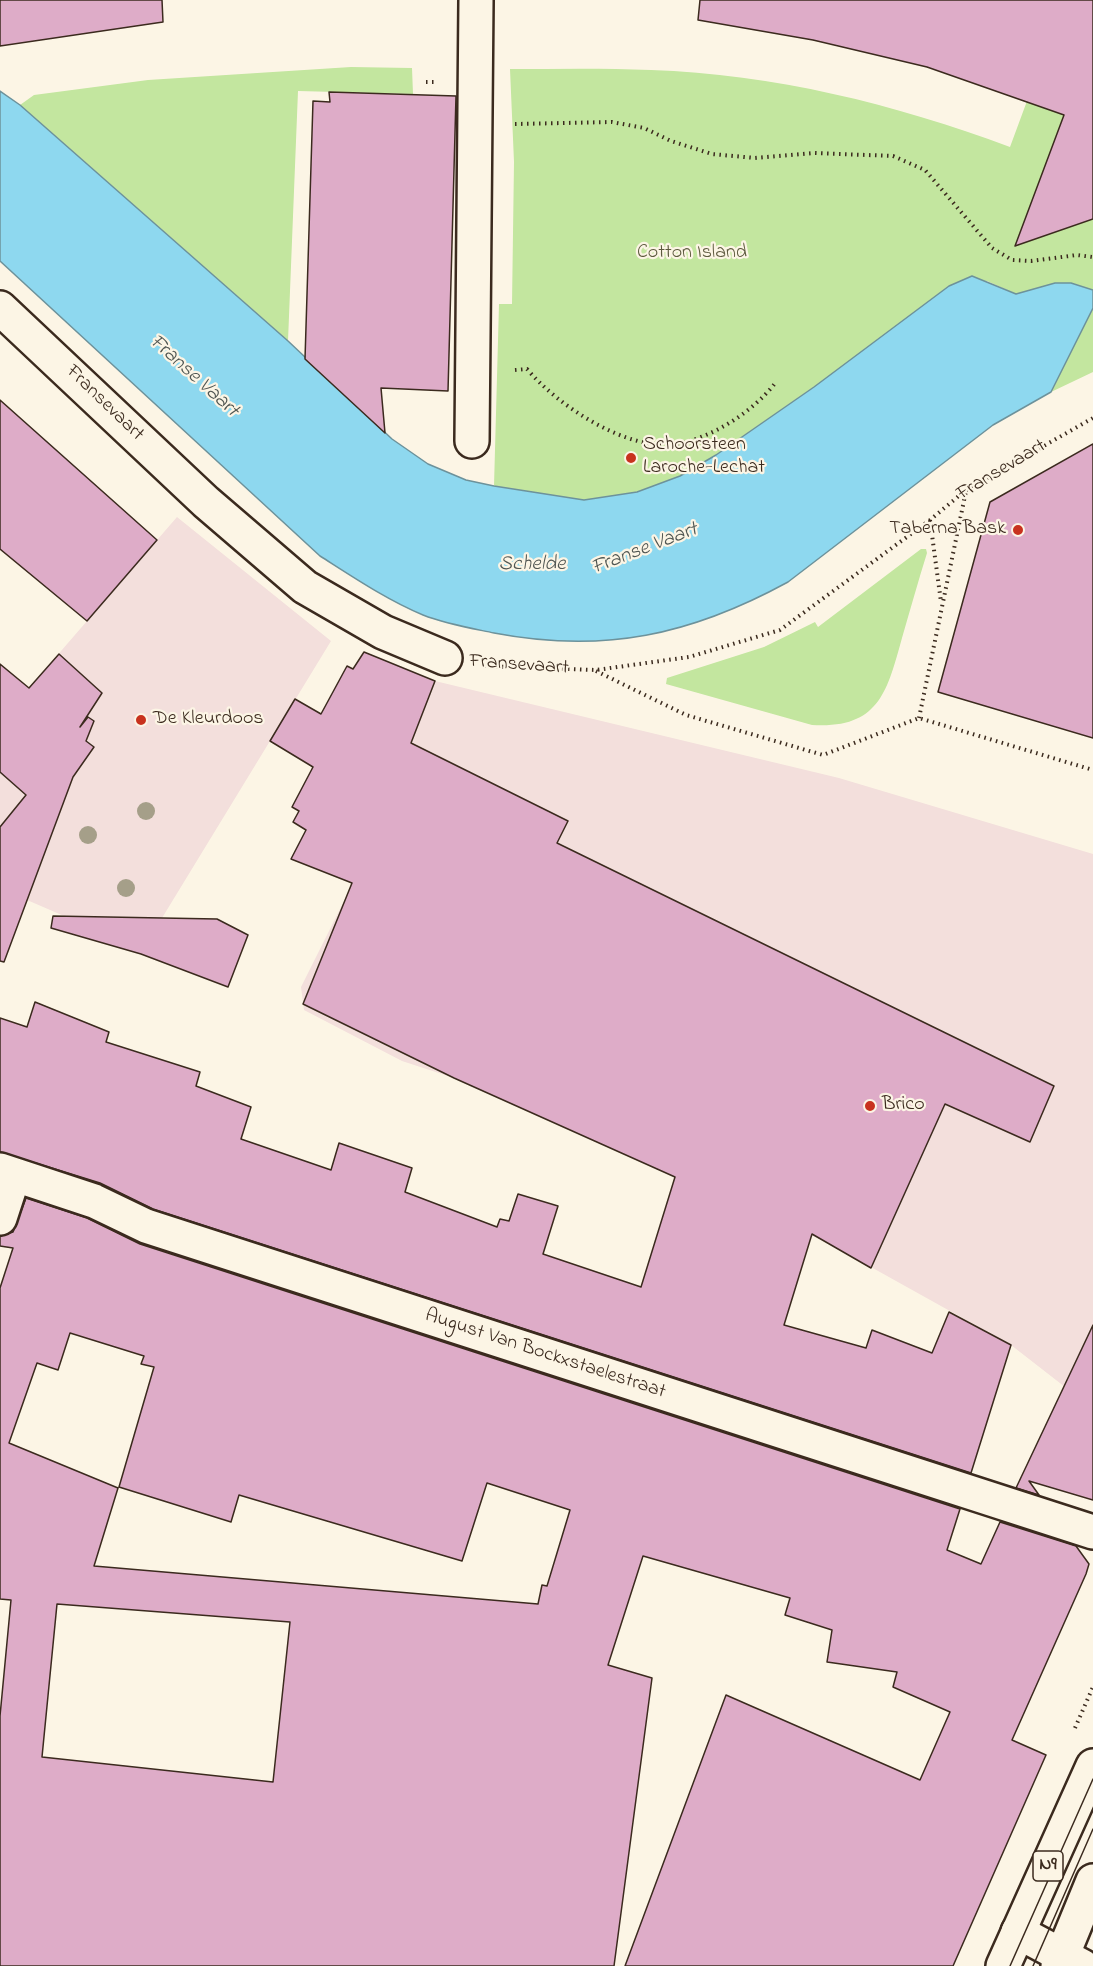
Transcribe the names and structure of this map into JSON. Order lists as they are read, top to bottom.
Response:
{
  "streets": {
    "street": ["Fransevaart", "August Van Bockxstaelestraat", "N9"]
  },
  "water": ["Franse Vaart", "Schelde"],
  "parks": ["Cotton Island"],
  "places": [
    "Schoorsteen Laroche-Lechat",
    "Taberna Bask",
    "De Kleurdoos",
    "Brico"
  ]
}
